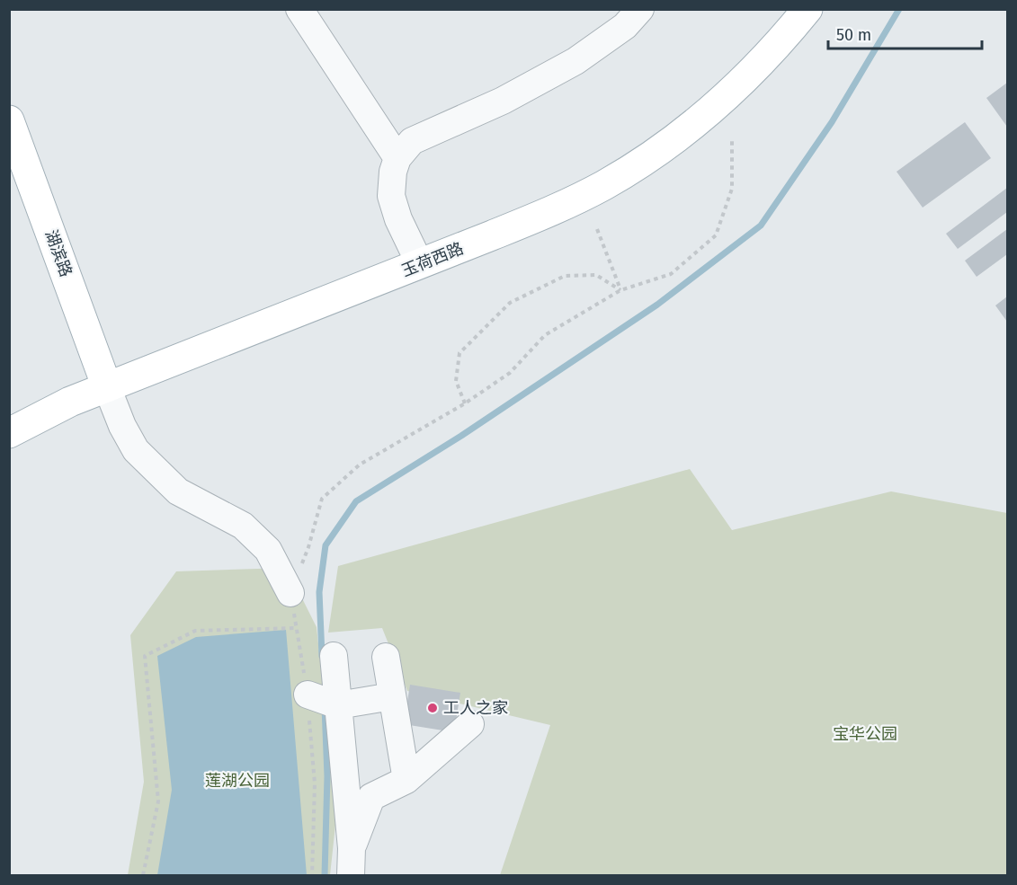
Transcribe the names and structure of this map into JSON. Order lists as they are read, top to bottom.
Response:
{
  "streets": {
    "main road": ["湖滨路", "玉荷西路"]
  },
  "crossings": [
    ["湖滨路", "玉荷西路"]
  ],
  "parks": ["宝华公园", "莲湖公园"],
  "places": ["工人之家"],
  "scale_bar": "50 m"
}
